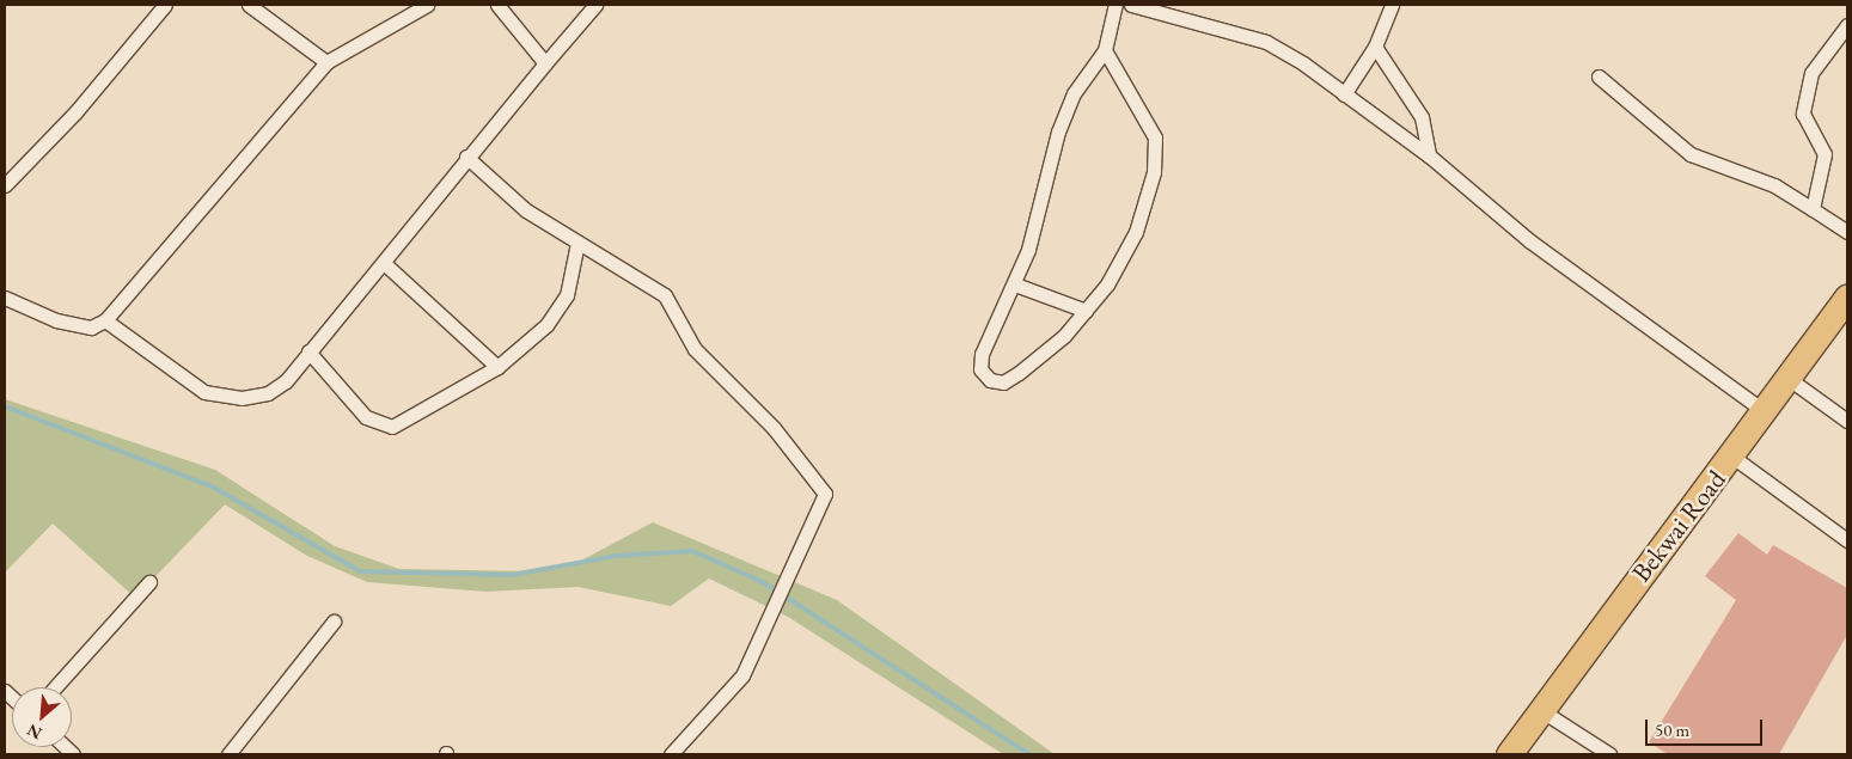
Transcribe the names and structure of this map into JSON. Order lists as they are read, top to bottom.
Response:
{
  "streets": {
    "highway": ["Bekwai Road"]
  },
  "scale_bar": "50 m",
  "north": "bottom left"
}
